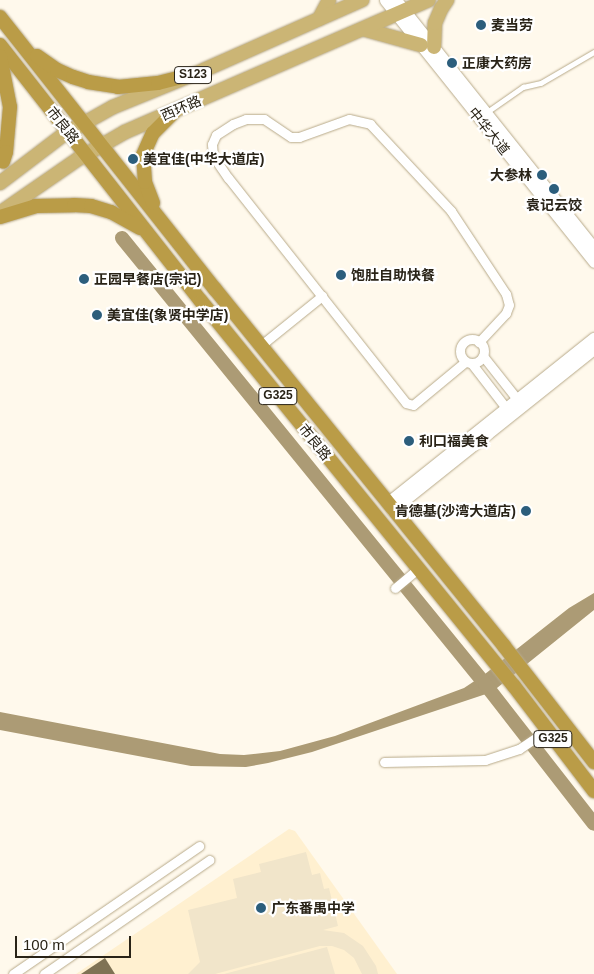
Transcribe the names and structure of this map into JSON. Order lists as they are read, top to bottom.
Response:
{
  "streets": {
    "highway": ["市良路", "G325"],
    "main road": ["S123", "西环路"],
    "street": ["中华大道"]
  },
  "crossings": [
    ["西环路", "市良路"],
    ["西环路", "中华大道"]
  ],
  "places": [
    "麦当劳",
    "正康大药房",
    "美宜佳(中华大道店)",
    "大参林",
    "袁记云饺",
    "饱肚自助快餐",
    "正园早餐店(宗记)",
    "美宜佳(象贤中学店)",
    "利口福美食",
    "肯德基(沙湾大道店)",
    "广东番禺中学"
  ],
  "scale_bar": "100 m"
}
